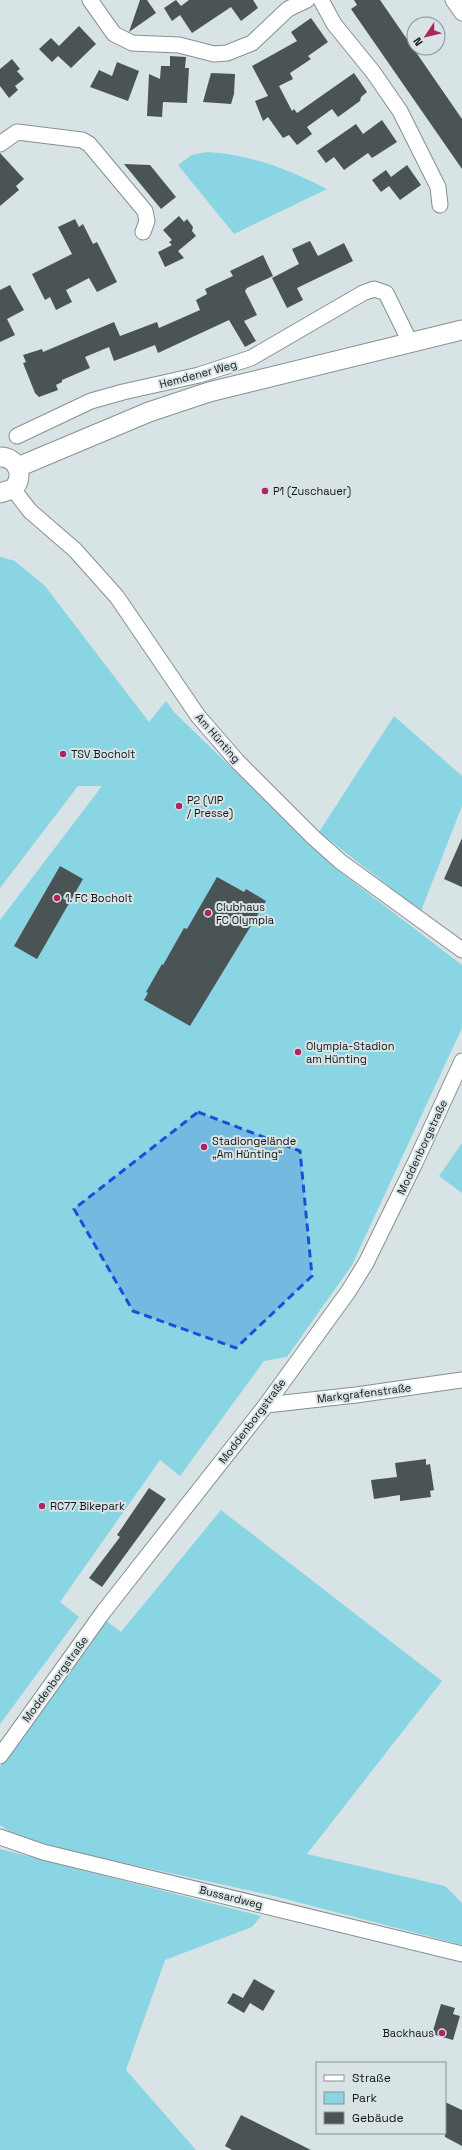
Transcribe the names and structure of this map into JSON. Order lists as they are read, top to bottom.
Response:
{
  "streets": {
    "street": [
      "Hemdener Weg",
      "Am Hünting",
      "Moddenborgstraße",
      "Markgrafenstraße",
      "Bussardweg"
    ]
  },
  "crossings": [
    ["Moddenborgstraße", "Markgrafenstraße"]
  ],
  "places": [
    "P1 (Zuschauer)",
    "TSV Bocholt",
    "P2 (VIP / Presse)",
    "1. FC Bocholt",
    "Clubhaus FC Olympia",
    "Olympia-Stadion am Hünting",
    "Stadiongelände „Am Hünting“",
    "RC77 Bikepark",
    "Backhaus"
  ],
  "legend": ["Straße", "Park", "Gebäude"],
  "north": "bottom left"
}
